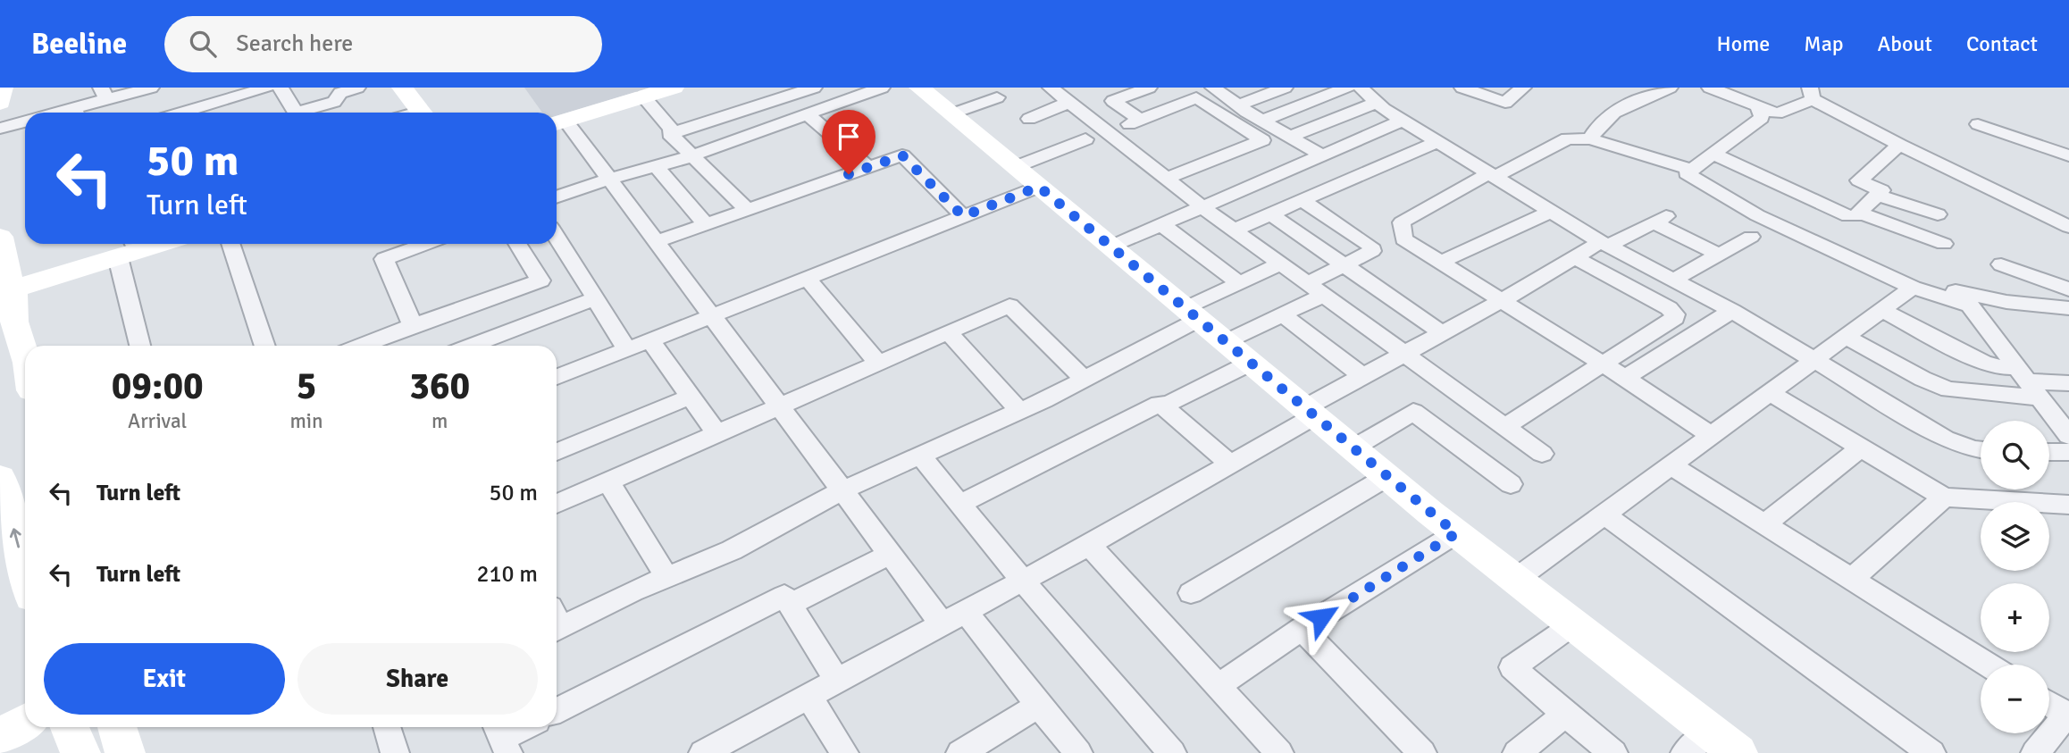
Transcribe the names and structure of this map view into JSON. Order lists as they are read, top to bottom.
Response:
{
  "page": {
    "header": "Beeline",
    "search": "Search here",
    "nav": [
      "Home",
      "Map",
      "About",
      "Contact"
    ],
    "turn": ["50 m", "Turn left"],
    "eta": [
      "09:00",
      "Arrival",
      "5",
      "min",
      "360",
      "m"
    ],
    "map_buttons": ["+", "−"],
    "list": [
      {
        "name": "Turn left",
        "value": "50 m"
      },
      {
        "name": "Turn left",
        "value": "210 m"
      }
    ],
    "buttons": ["Exit", "Share"]
  }
}
